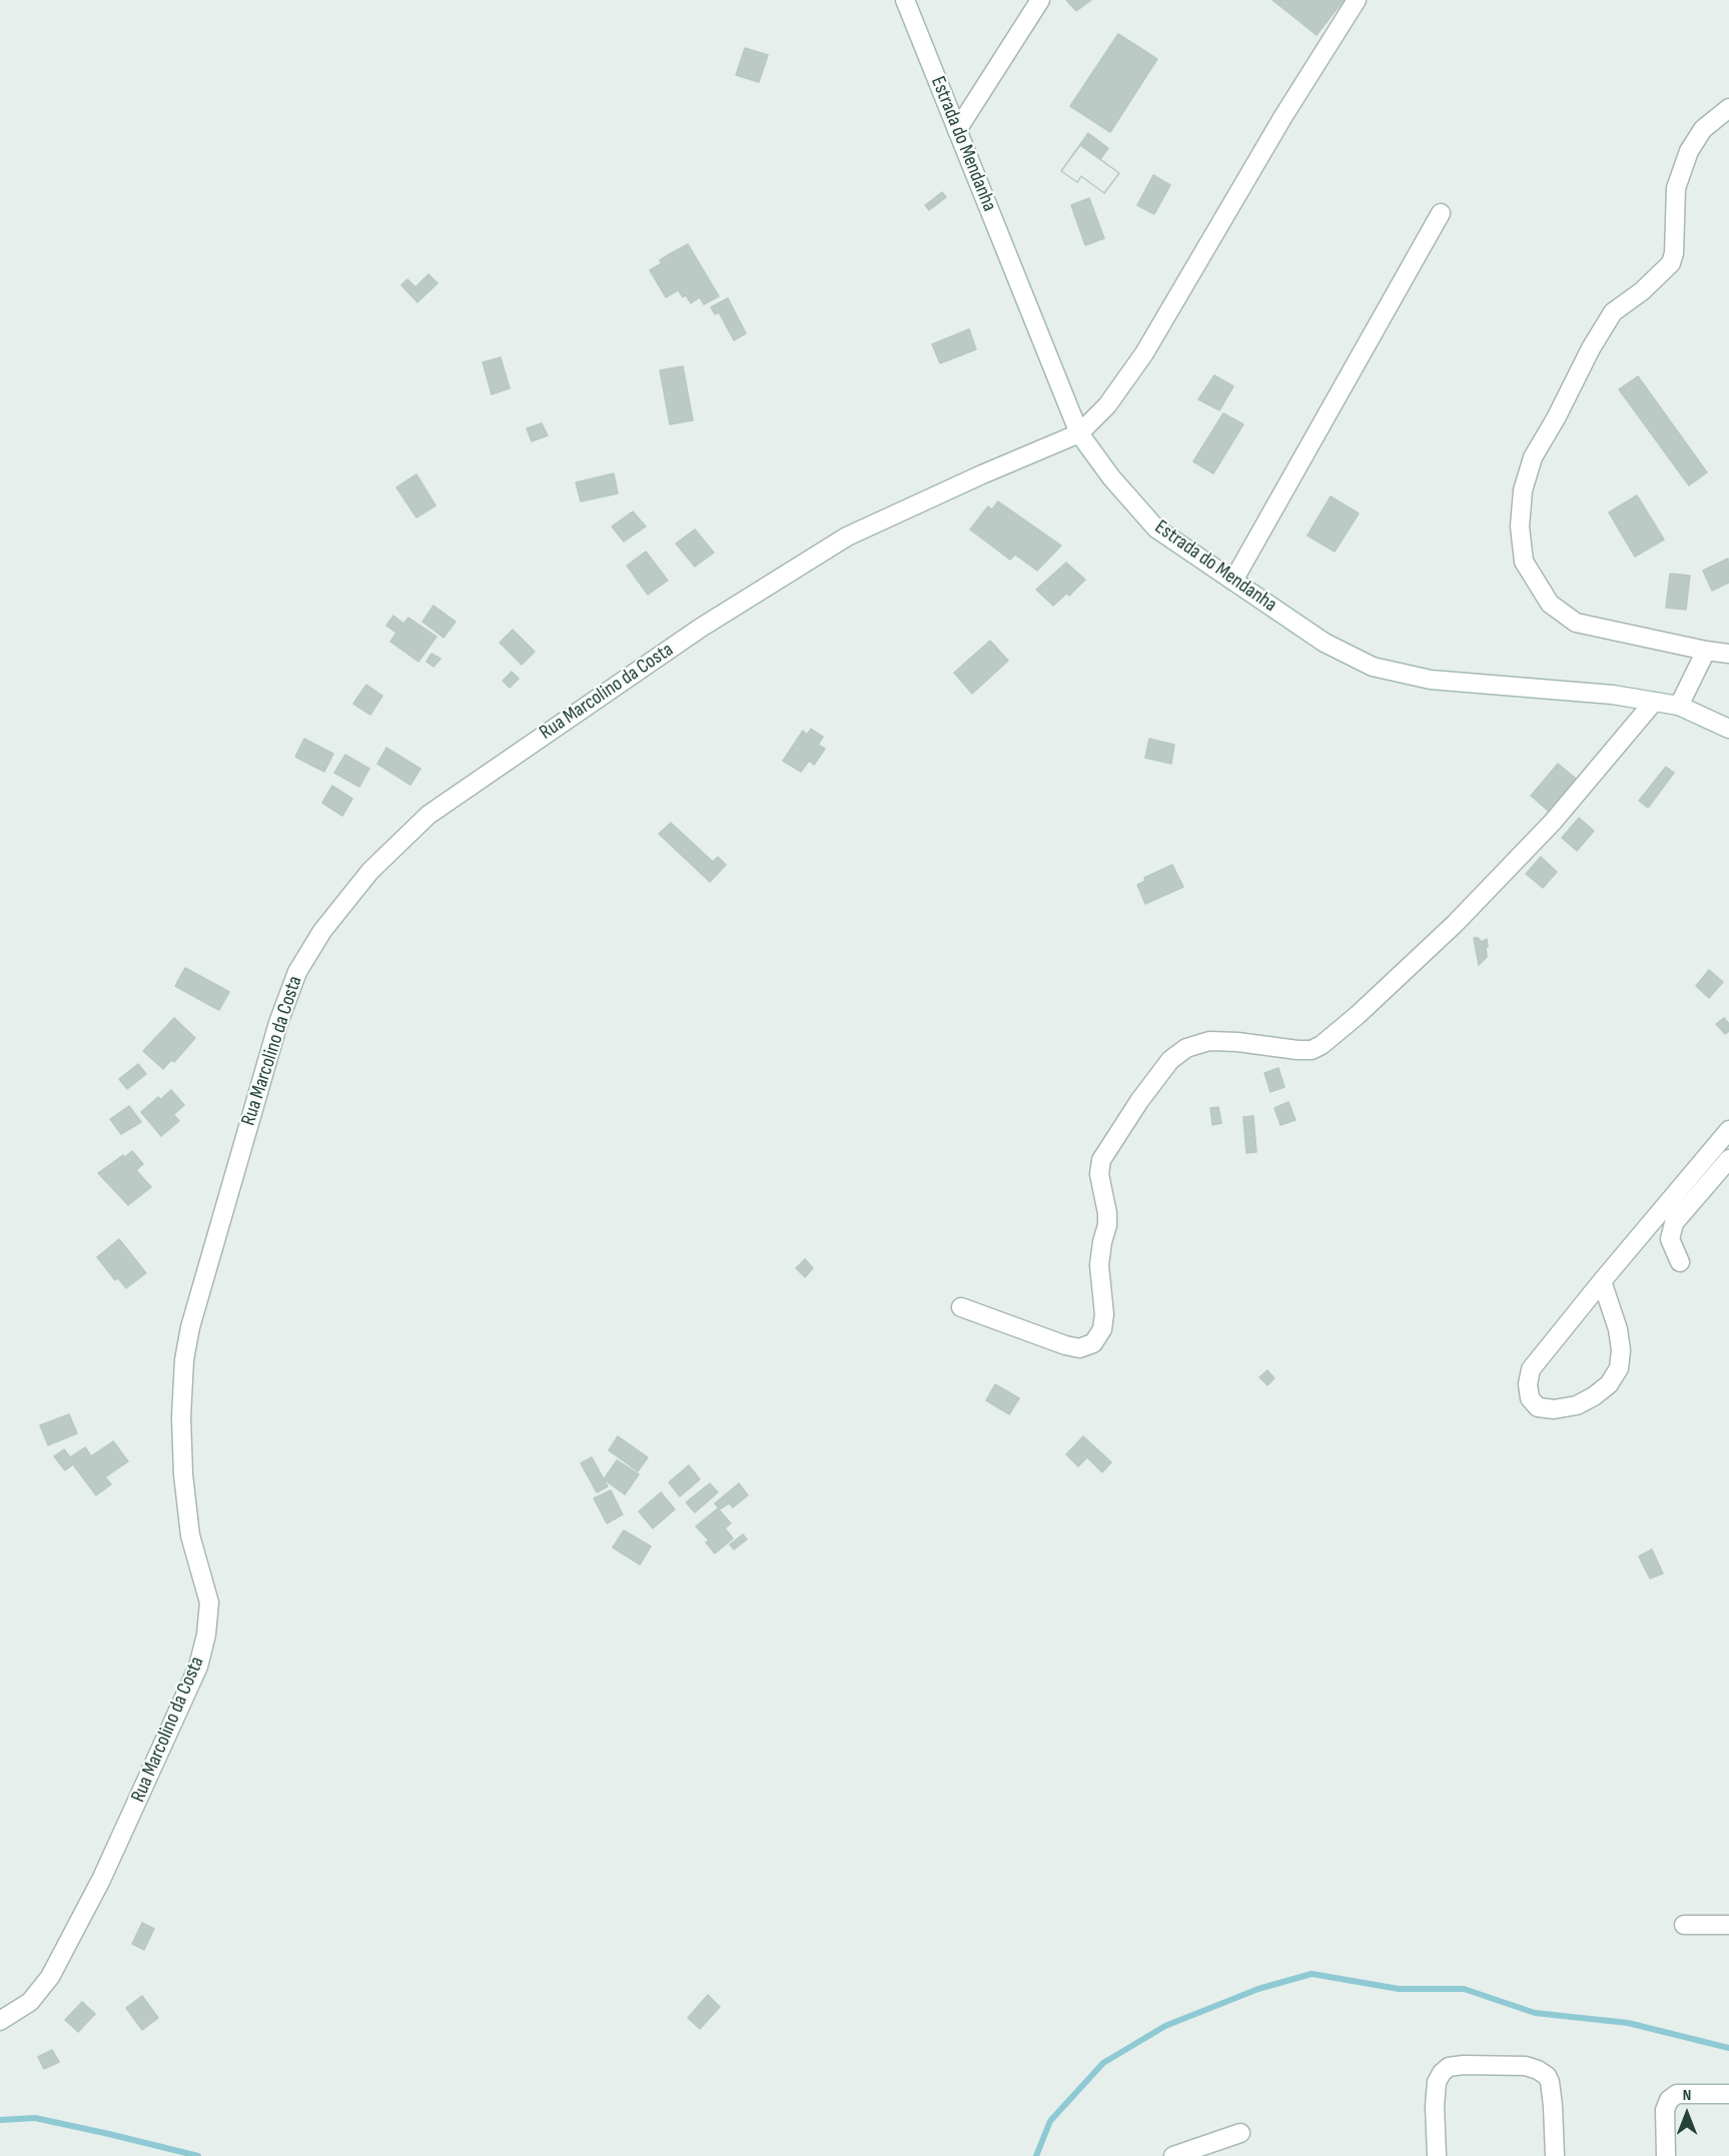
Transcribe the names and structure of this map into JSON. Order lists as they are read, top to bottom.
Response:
{
  "streets": {
    "street": ["Estrada do Mendanha", "Rua Marcolino da Costa"]
  },
  "crossings": [
    ["Estrada do Mendanha", "Rua Marcolino da Costa"]
  ],
  "north": "top"
}
